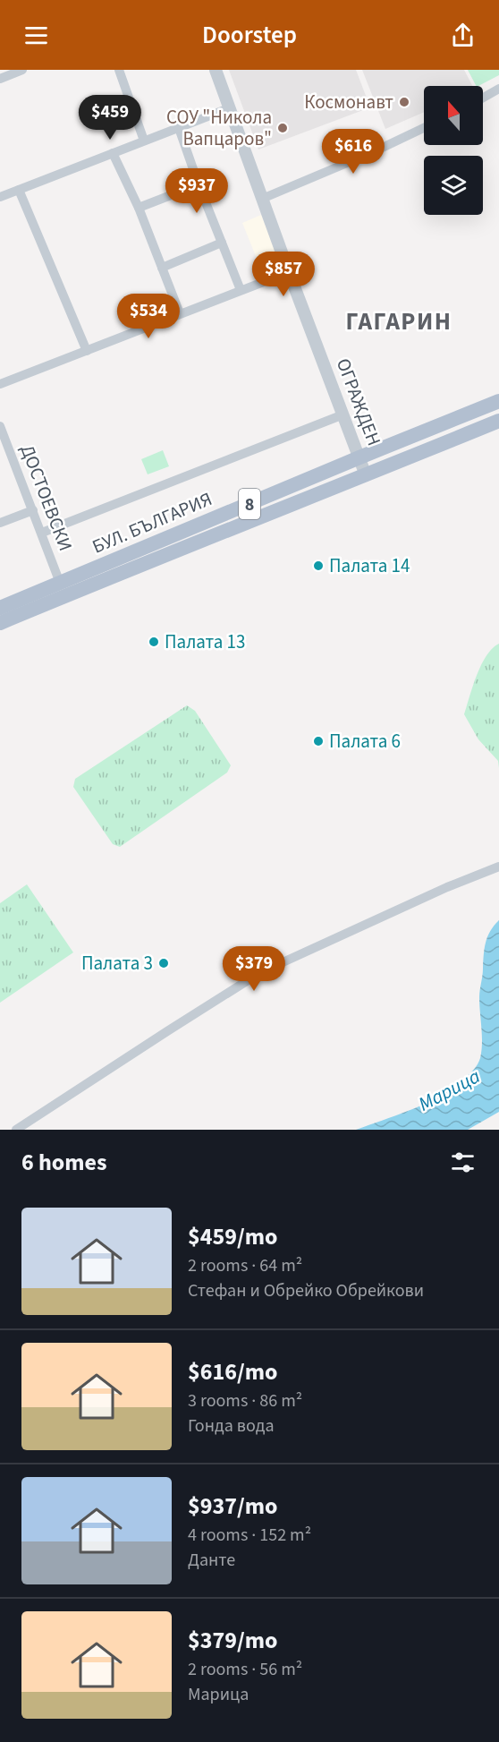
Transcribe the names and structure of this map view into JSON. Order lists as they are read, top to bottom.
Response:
{
  "streets": {
    "main road": ["8", "БУЛ. БЪЛГАРИЯ"],
    "street": ["ОГРАЖДЕН", "ДОСТОЕВСКИ"]
  },
  "crossings": [
    ["ОГРАЖДЕН", "8"],
    ["ОГРАЖДЕН", "БУЛ. БЪЛГАРИЯ"],
    ["ДОСТОЕВСКИ", "БУЛ. БЪЛГАРИЯ"]
  ],
  "districts": ["ГАГАРИН"],
  "water": ["Марица"],
  "places": [
    "Космонавт",
    "СОУ \"Никола Вапцаров\"",
    "Палата 14",
    "Палата 13",
    "Палата 6",
    "Палата 3"
  ],
  "north": "top",
  "page": {
    "header": "Doorstep",
    "price": [
      "$459",
      "$616",
      "$937",
      "$857",
      "$534",
      "$379"
    ],
    "heading": "6 homes",
    "list": [
      {
        "name": "$459/mo",
        "note": "2 rooms · 64 m² · Стефан и Обрейко Обрейкови"
      },
      {
        "name": "$616/mo",
        "note": "3 rooms · 86 m² · Гонда вода"
      },
      {
        "name": "$937/mo",
        "note": "4 rooms · 152 m² · Данте"
      },
      {
        "name": "$379/mo",
        "note": "2 rooms · 56 m² · Марица"
      }
    ]
  }
}
